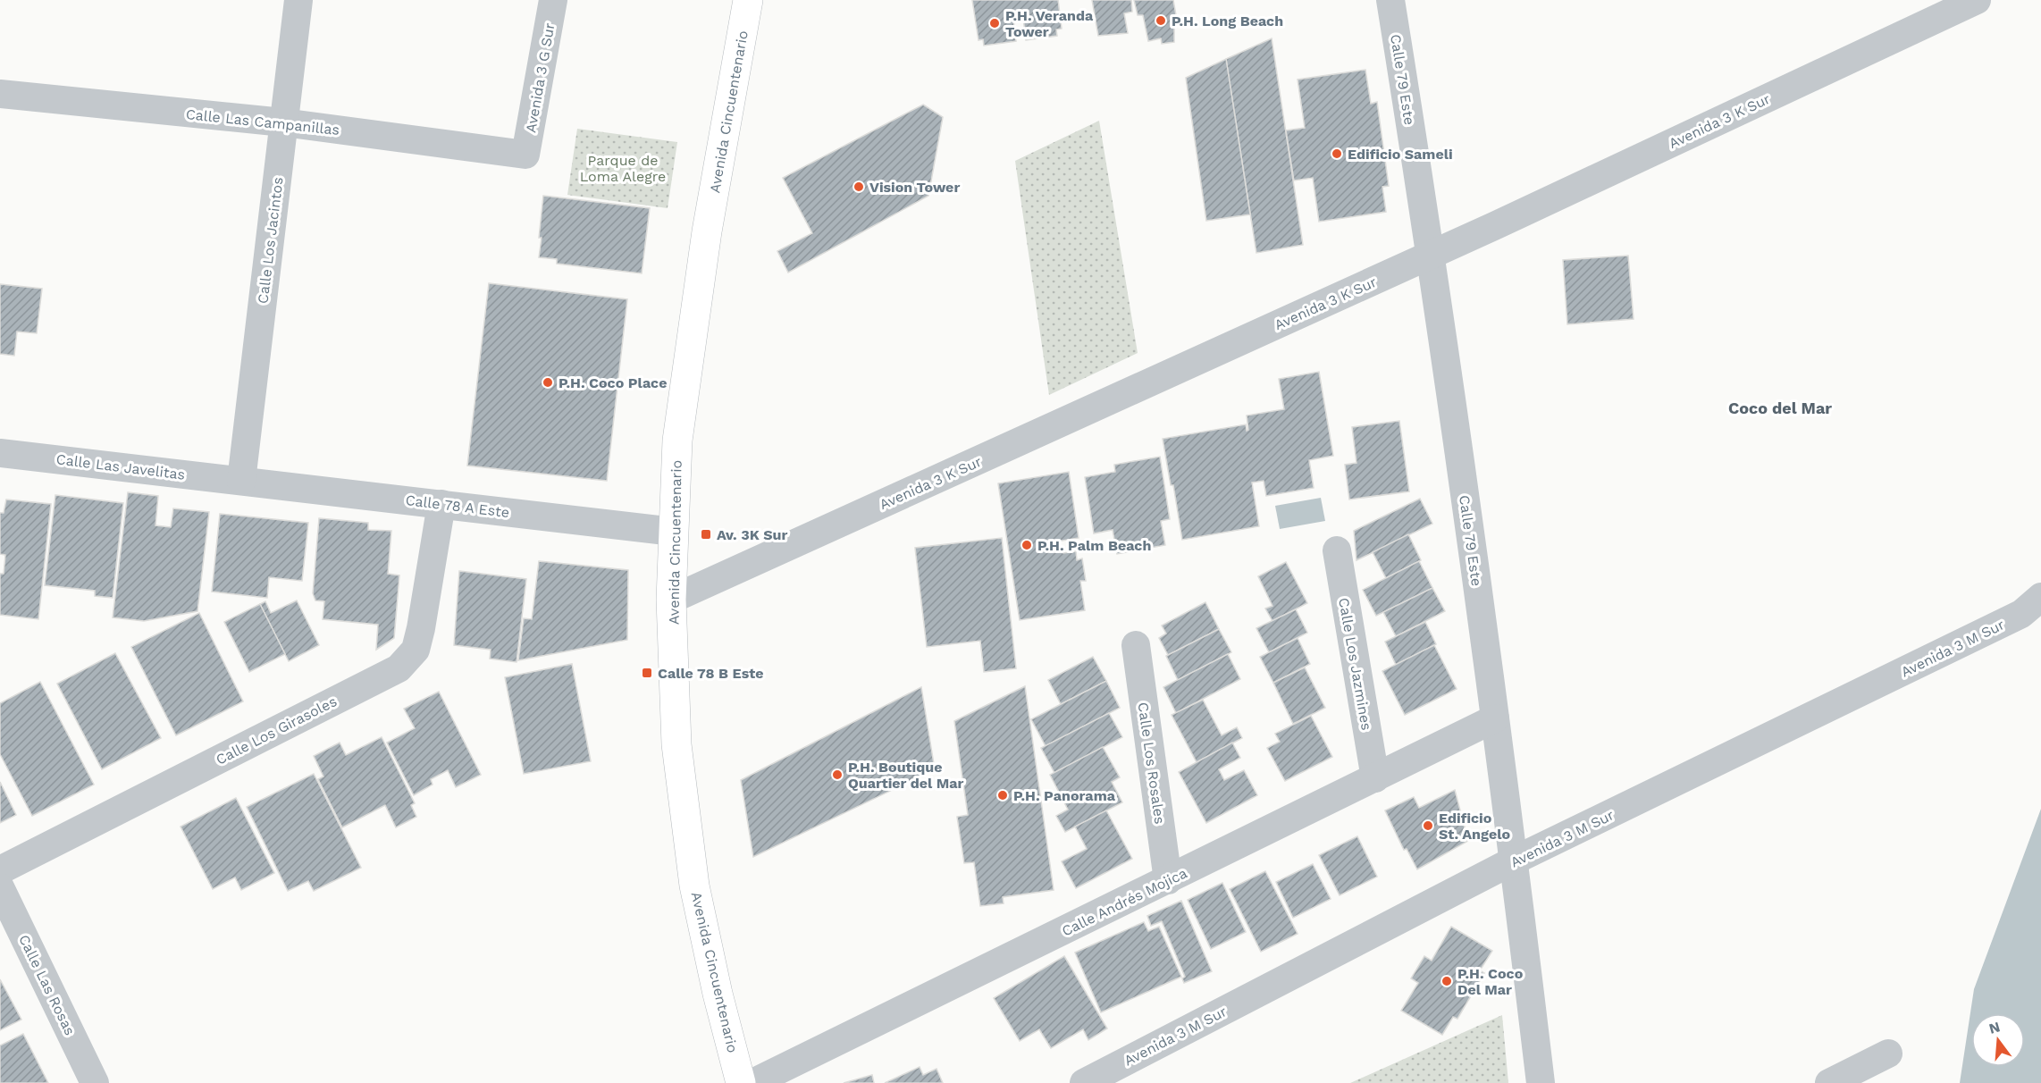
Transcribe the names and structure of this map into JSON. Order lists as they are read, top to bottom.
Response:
{
  "streets": {
    "main road": ["Avenida Cincuentenario"],
    "street": [
      "Avenida 3 G Sur",
      "Calle 79 Este",
      "Avenida 3 K Sur",
      "Calle Las Campanillas",
      "Calle Los Jacintos",
      "Calle Las Javelitas",
      "Calle 78 A Este",
      "Avenida 3 M Sur",
      "Calle Los Jazmines",
      "Calle Los Girasoles",
      "Calle Los Rosales",
      "Calle Andrés Mojica",
      "Calle Las Rosas"
    ]
  },
  "crossings": [
    ["Avenida 3 G Sur", "Calle Las Campanillas"],
    ["Calle 79 Este", "Avenida 3 K Sur"],
    ["Calle 79 Este", "Avenida 3 M Sur"],
    ["Calle 79 Este", "Calle Andrés Mojica"],
    ["Avenida Cincuentenario", "Avenida 3 K Sur"],
    ["Avenida Cincuentenario", "Calle 78 A Este"],
    ["Calle Las Campanillas", "Calle Los Jacintos"],
    ["Calle Los Jacintos", "Calle Las Javelitas"],
    ["Calle Los Jacintos", "Calle 78 A Este"],
    ["Calle Las Javelitas", "Calle 78 A Este"],
    ["Calle 78 A Este", "Calle Los Girasoles"],
    ["Calle Los Jazmines", "Calle Andrés Mojica"],
    ["Calle Los Rosales", "Calle Andrés Mojica"]
  ],
  "districts": ["Coco del Mar"],
  "parks": ["Parque de Loma Alegre"],
  "places": {
    "other": [
      "P.H. Long Beach",
      "P.H. Veranda Tower",
      "Edificio Sameli",
      "Vision Tower",
      "P.H. Coco Place",
      "P.H. Palm Beach",
      "P.H. Boutique Quartier del Mar",
      "P.H. Panorama",
      "Edificio St. Angelo",
      "P.H. Coco Del Mar"
    ],
    "transit": ["Av. 3K Sur", "Calle 78 B Este"]
  },
  "north": "top"
}
